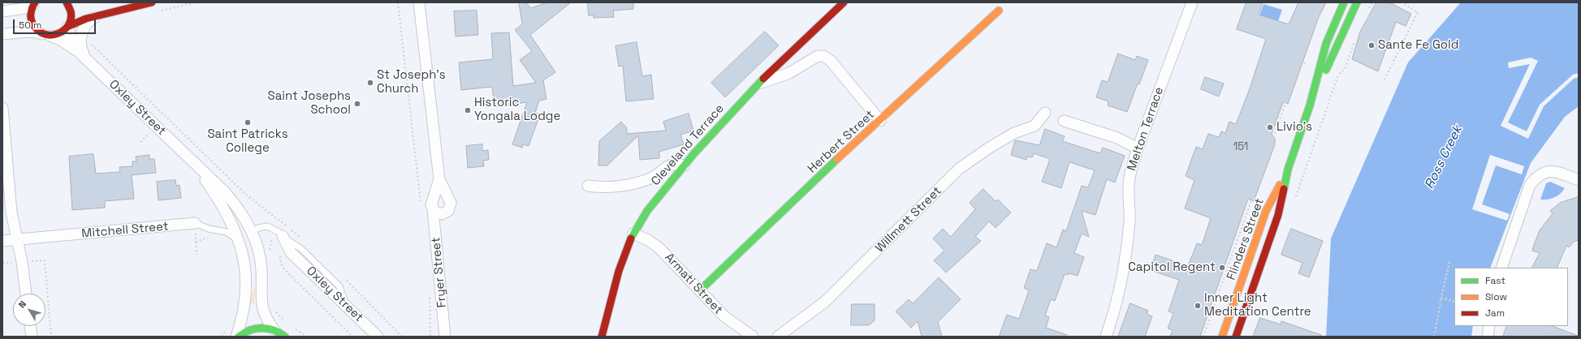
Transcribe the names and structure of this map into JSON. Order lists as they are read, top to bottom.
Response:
{
  "streets": {
    "street": [
      "Oxley Street",
      "Melton Terrace",
      "Herbert Street",
      "Cleveland Terrace",
      "Willmett Street",
      "Mitchell Street",
      "Flinders Street",
      "Fryer Street",
      "Armati Street"
    ]
  },
  "crossings": [
    ["Oxley Street", "Mitchell Street"],
    ["Herbert Street", "Armati Street"],
    ["Cleveland Terrace", "Armati Street"]
  ],
  "water": ["Ross Creek"],
  "places": [
    "Sante Fe Gold",
    "St Joseph's Church",
    "Saint Josephs School",
    "Historic Yongala Lodge",
    "Saint Patricks College",
    "Livio's",
    "Capitol Regent",
    "Inner Light Meditation Centre"
  ],
  "house_numbers": ["151"],
  "legend": ["Fast", "Slow", "Jam"],
  "scale_bar": "50 m",
  "north": "top left"
}
